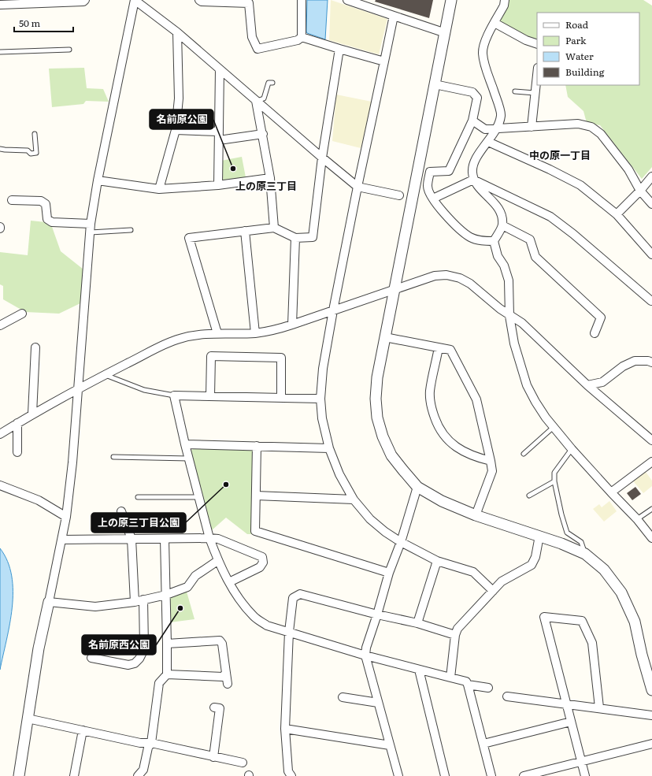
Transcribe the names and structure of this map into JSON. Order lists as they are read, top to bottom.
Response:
{
  "districts": ["中の原一丁目", "上の原三丁目"],
  "places": ["名前原公園", "上の原三丁目公園", "名前原西公園"],
  "legend": [
    "Road",
    "Park",
    "Water",
    "Building"
  ],
  "scale_bar": "50 m"
}
